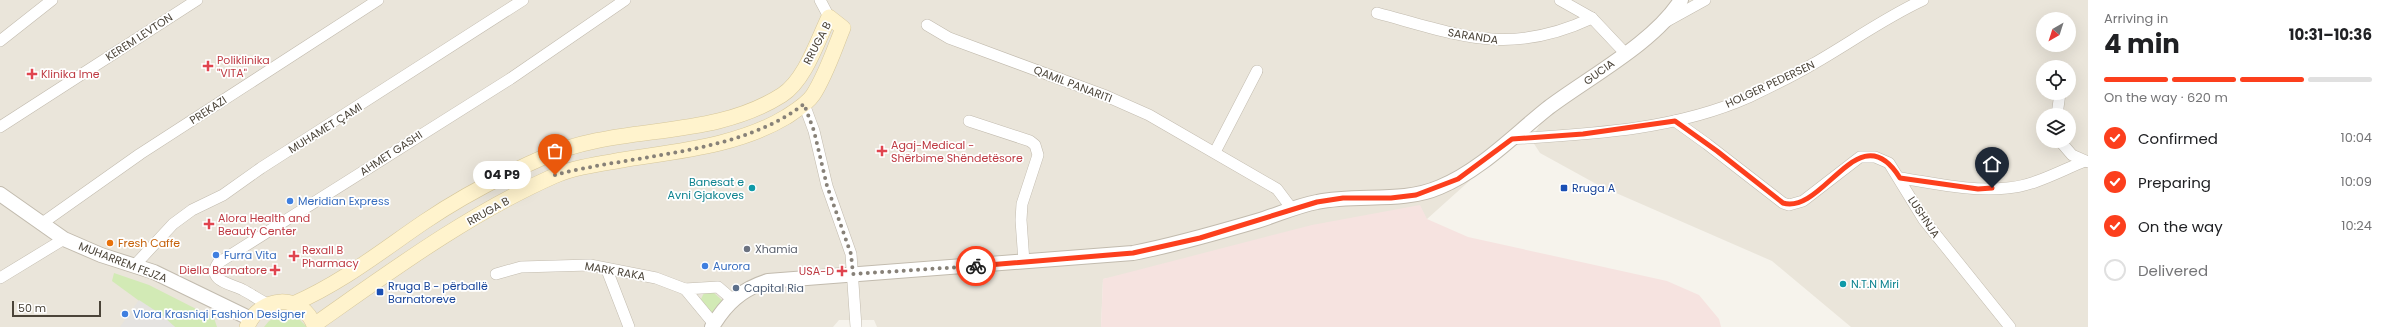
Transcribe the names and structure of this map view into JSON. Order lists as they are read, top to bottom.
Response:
{
  "streets": {
    "main road": ["RRUGA B"],
    "street": [
      "SARANDA",
      "KEREM LEVTON",
      "GUCIA",
      "QAMIL PANARITI",
      "HOLGER PEDERSEN",
      "PREKAZI",
      "MUHAMET ÇAMI",
      "AHMET GASHI",
      "LUSHNJA",
      "MUHARREM FEJZA",
      "MARK RAKA"
    ]
  },
  "crossings": [
    ["GUCIA", "HOLGER PEDERSEN"],
    ["HOLGER PEDERSEN", "LUSHNJA"],
    ["PREKAZI", "MUHARREM FEJZA"],
    ["MUHAMET ÇAMI", "MUHARREM FEJZA"]
  ],
  "places": {
    "health": [
      "Poliklinika \"VITA\"",
      "Klinika Ime",
      "Agaj-Medical - Shërbime Shëndetësore",
      "Alora Health and Beauty Center",
      "Rexall B Pharmacy",
      "Diella Barnatore",
      "USA-D"
    ],
    "other": [
      "04 P9",
      "Banesat e Avni Gjakoves",
      "Meridian Express",
      "Fresh Caffe",
      "Xhamia",
      "Furra Vita",
      "Aurora",
      "N.T.N Miri",
      "Capital Ria",
      "Vlora Krasniqi Fashion Designer"
    ],
    "transit": ["Rruga A", "Rruga B - përballë Barnatoreve"]
  },
  "scale_bar": "50 m",
  "north": "bottom left",
  "page": {
    "heading": ["4 min", "Arriving in", "10:31–10:36"],
    "bar": "On the way · 620 m",
    "list": [
      ["Confirmed", "10:04"],
      ["Preparing", "10:09"],
      ["On the way", "10:24"],
      "Delivered"
    ],
    "bubble": "04 P9",
    "scale": "50 m"
  }
}
